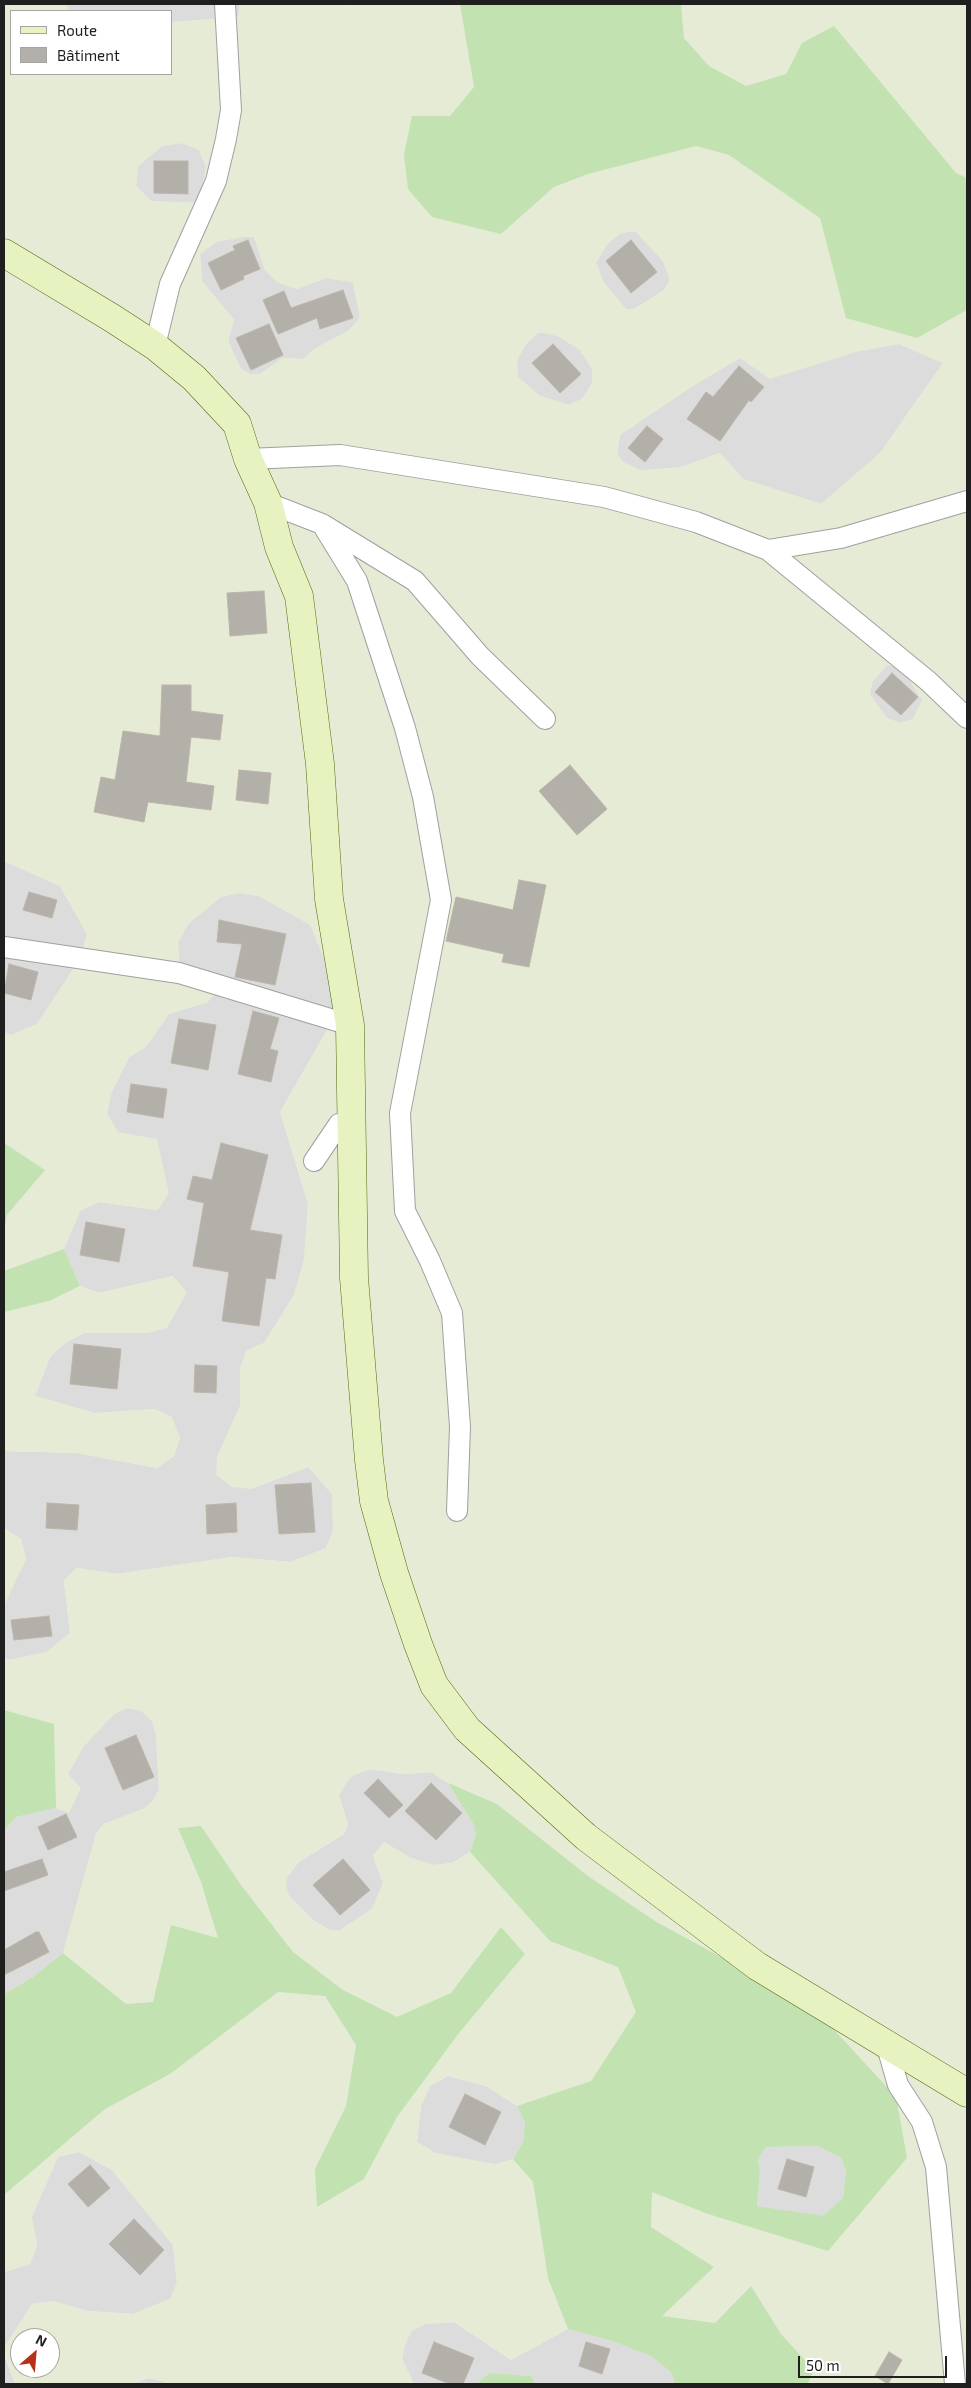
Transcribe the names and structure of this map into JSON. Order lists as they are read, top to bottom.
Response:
{
  "legend": ["Route", "Bâtiment"],
  "scale_bar": "50 m",
  "north": "top right"
}
